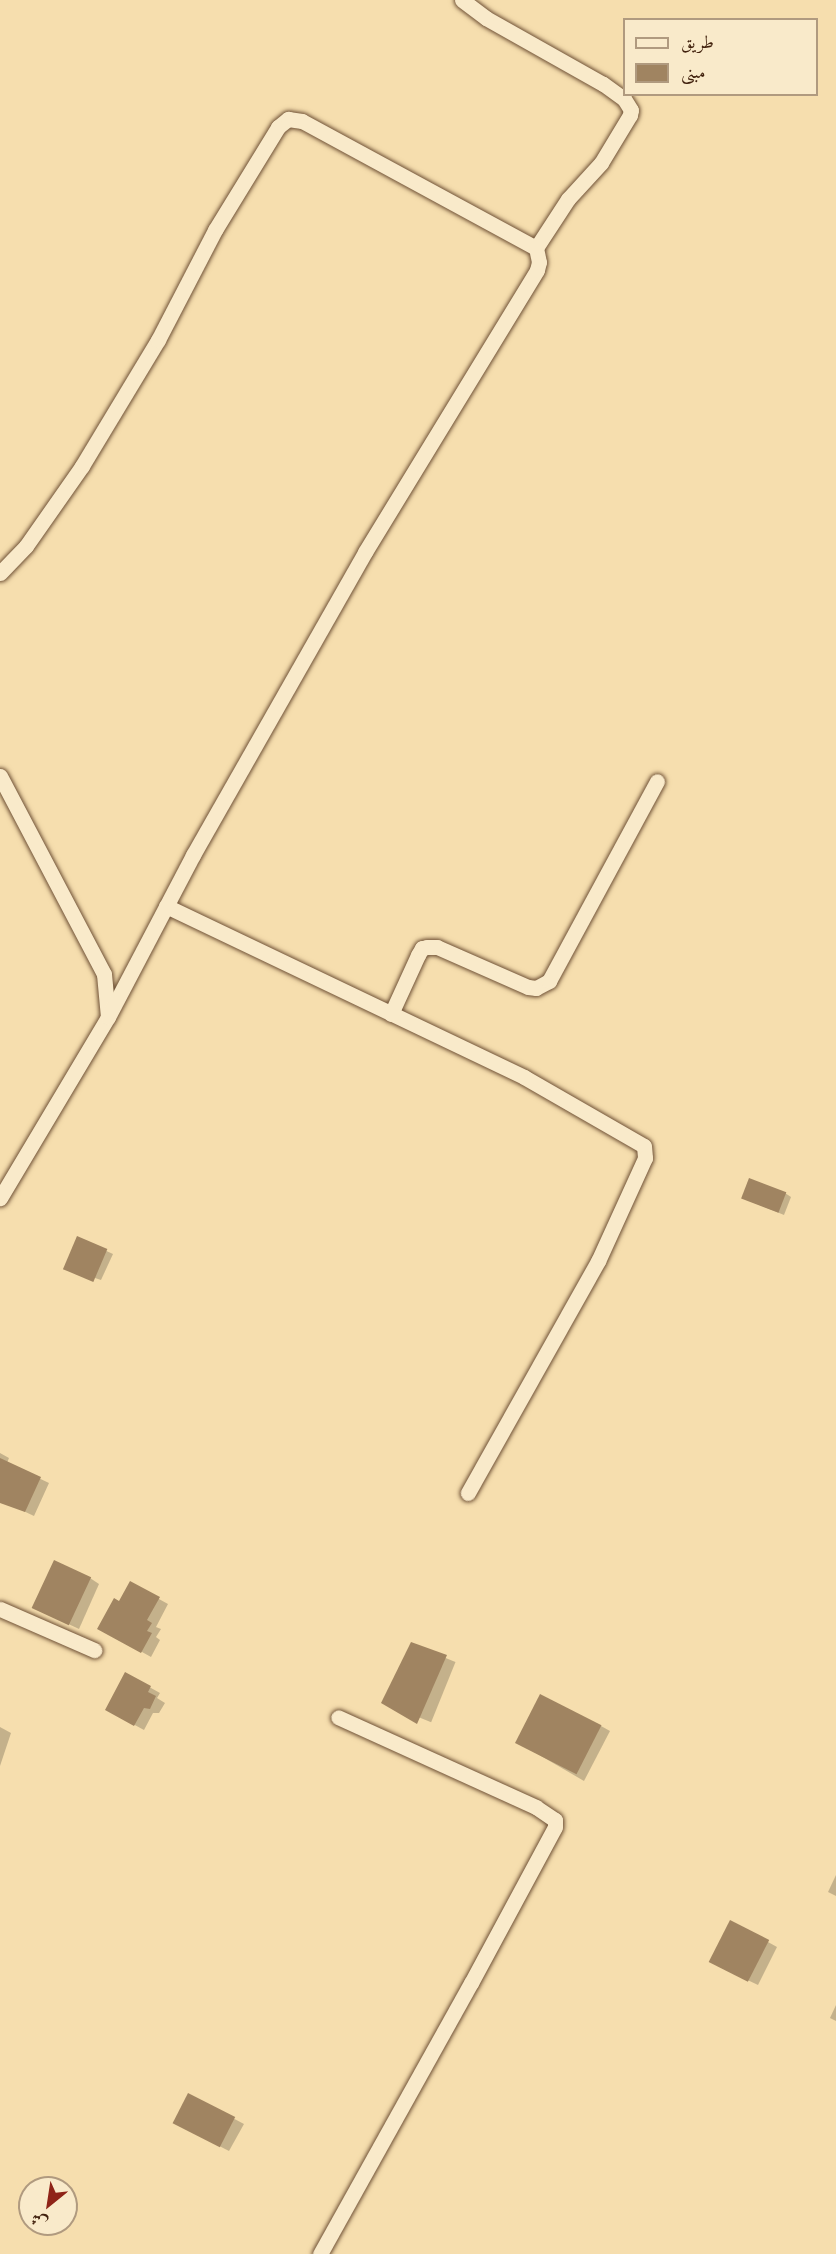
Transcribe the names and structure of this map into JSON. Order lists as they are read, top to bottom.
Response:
{
  "legend": ["طريق", "مبنى"],
  "north": "bottom left"
}
